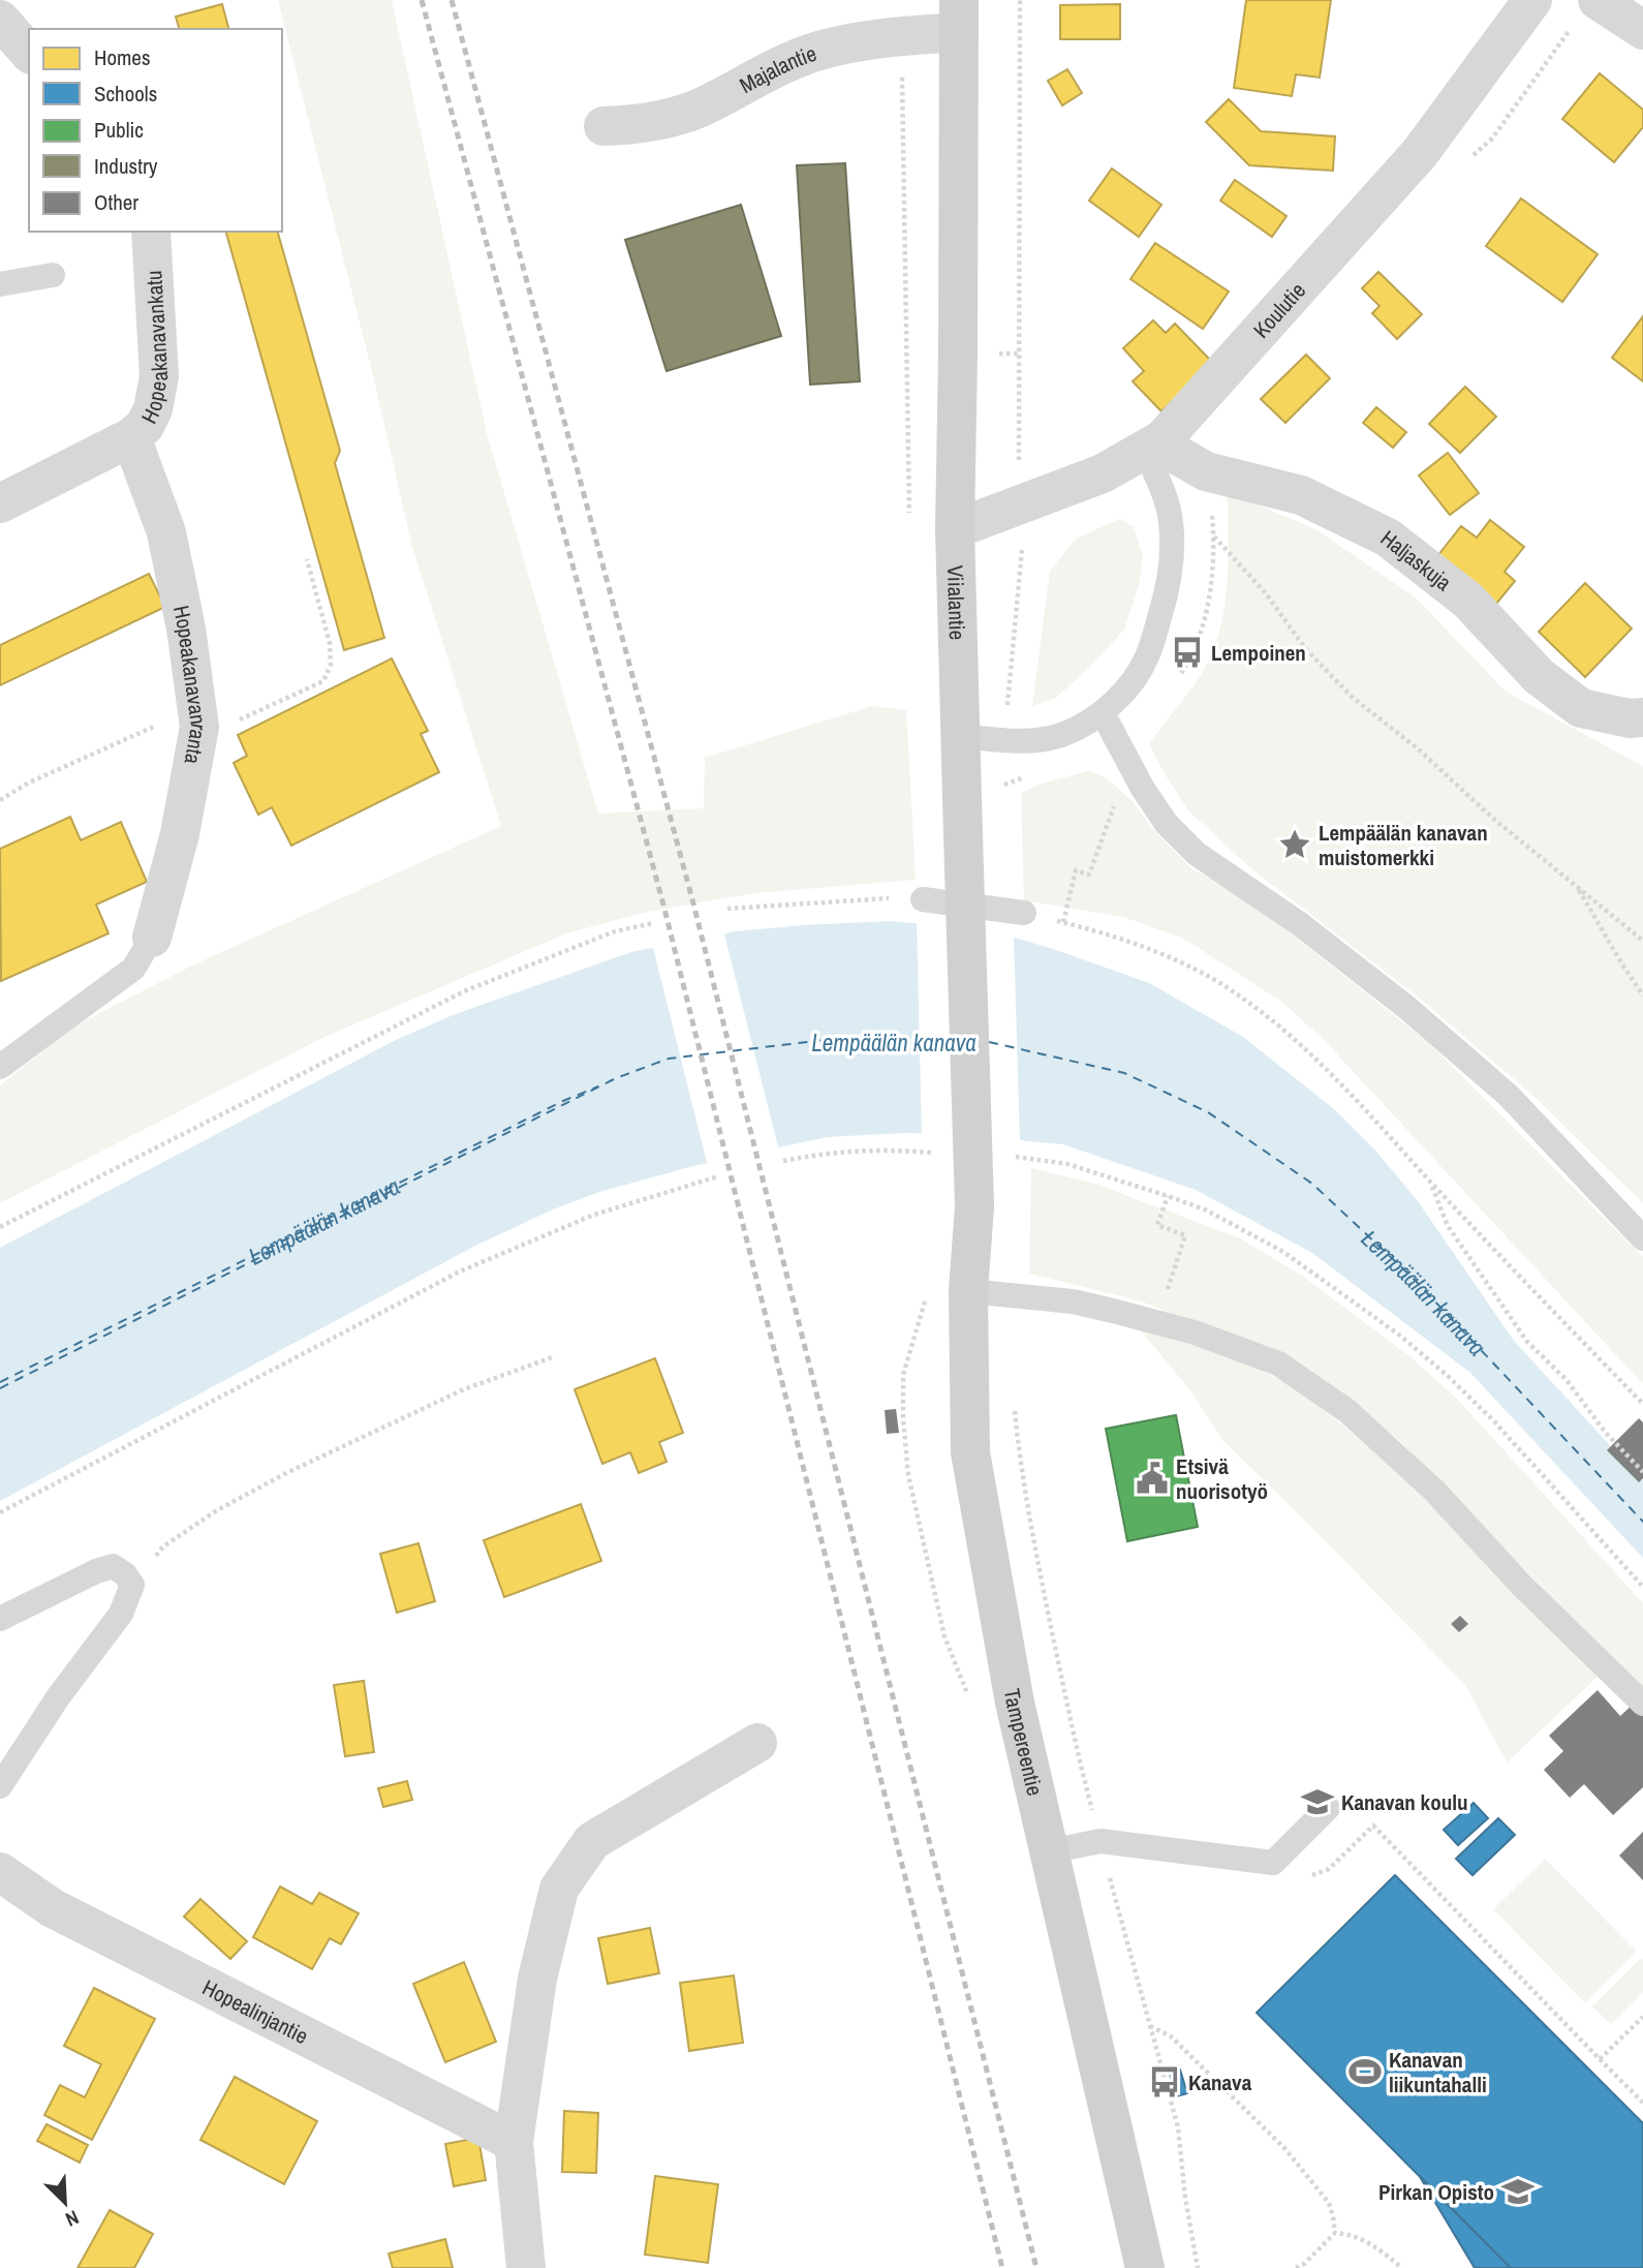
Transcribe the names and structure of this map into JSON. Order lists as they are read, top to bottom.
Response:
{
  "streets": {
    "main road": ["Viialantie", "Tampereentie"],
    "street": [
      "Majalantie",
      "Koulutie",
      "Hopeakanavankatu",
      "Haljaskuja",
      "Hopeakanavanranta",
      "Hopealinjantie"
    ]
  },
  "crossings": [
    ["Majalantie", "Viialantie"],
    ["Koulutie", "Haljaskuja"],
    ["Koulutie", "Viialantie"],
    ["Hopeakanavankatu", "Hopeakanavanranta"],
    ["Viialantie", "Tampereentie"]
  ],
  "water": ["Lempäälän kanava"],
  "places": {
    "bus stop": ["Lempoinen", "Kanava"],
    "place": ["Lempäälän kanavan muistomerkki"],
    "public building": ["Etsivä nuorisotyö"],
    "school or university": ["Kanavan koulu", "Pirkan Opisto"],
    "sports": ["Kanavan liikuntahalli"]
  },
  "legend": [
    "Homes",
    "Schools",
    "Public",
    "Industry",
    "Other"
  ],
  "north": "bottom right"
}
